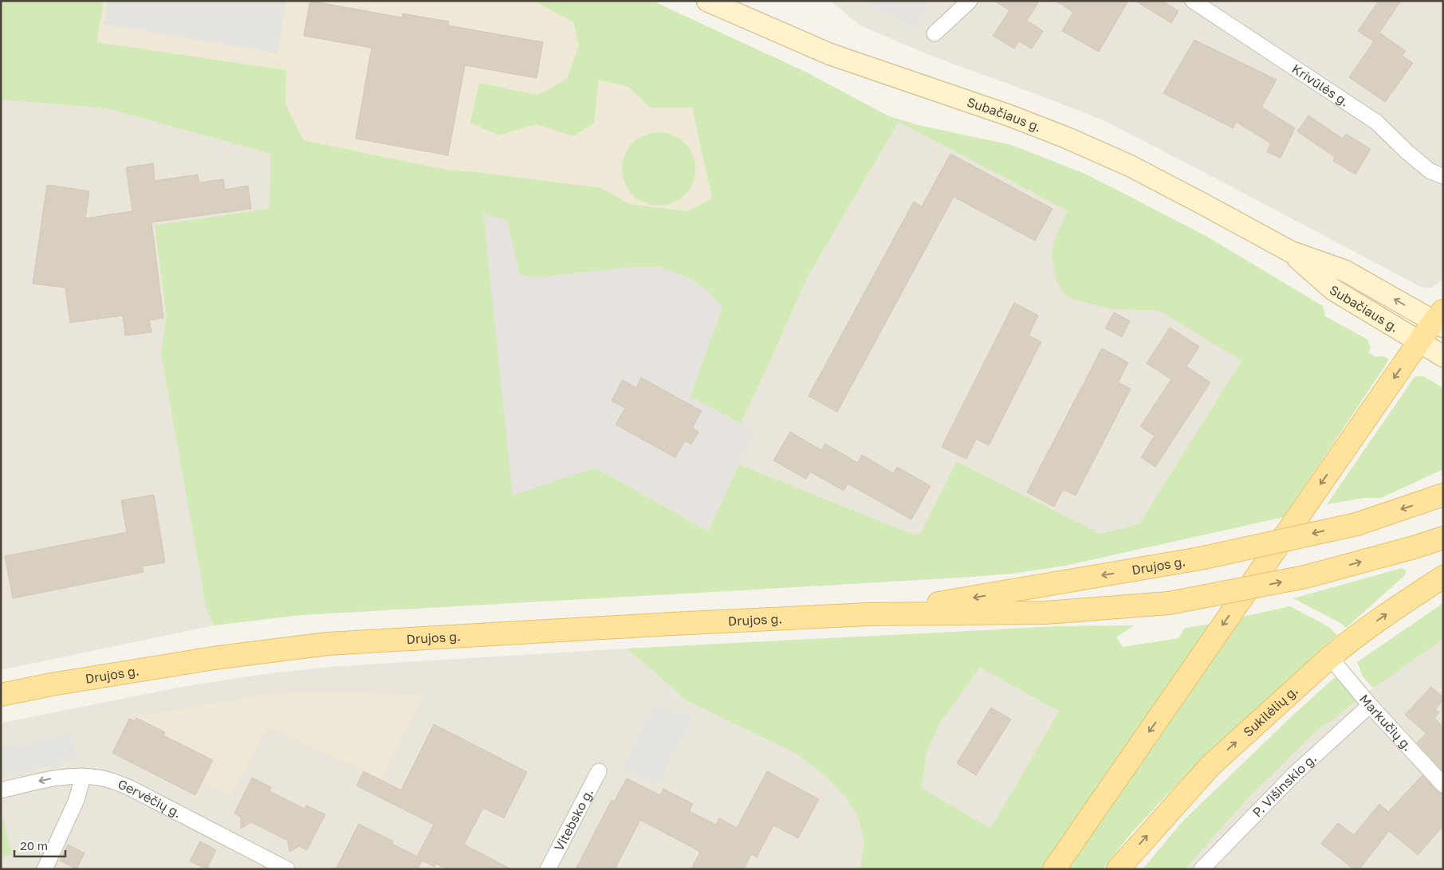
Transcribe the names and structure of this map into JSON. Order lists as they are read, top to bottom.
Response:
{
  "streets": {
    "main road": ["Subačiaus g.", "Drujos g.", "Sukilėlių g."],
    "street": [
      "Krivūlės g.",
      "Markučių g.",
      "P. Višinskio g.",
      "Gervėčių g.",
      "Vitebsko g."
    ]
  },
  "crossings": [
    ["Sukilėlių g.", "Markučių g."],
    ["Markučių g.", "P. Višinskio g."]
  ],
  "scale_bar": "20 m"
}
